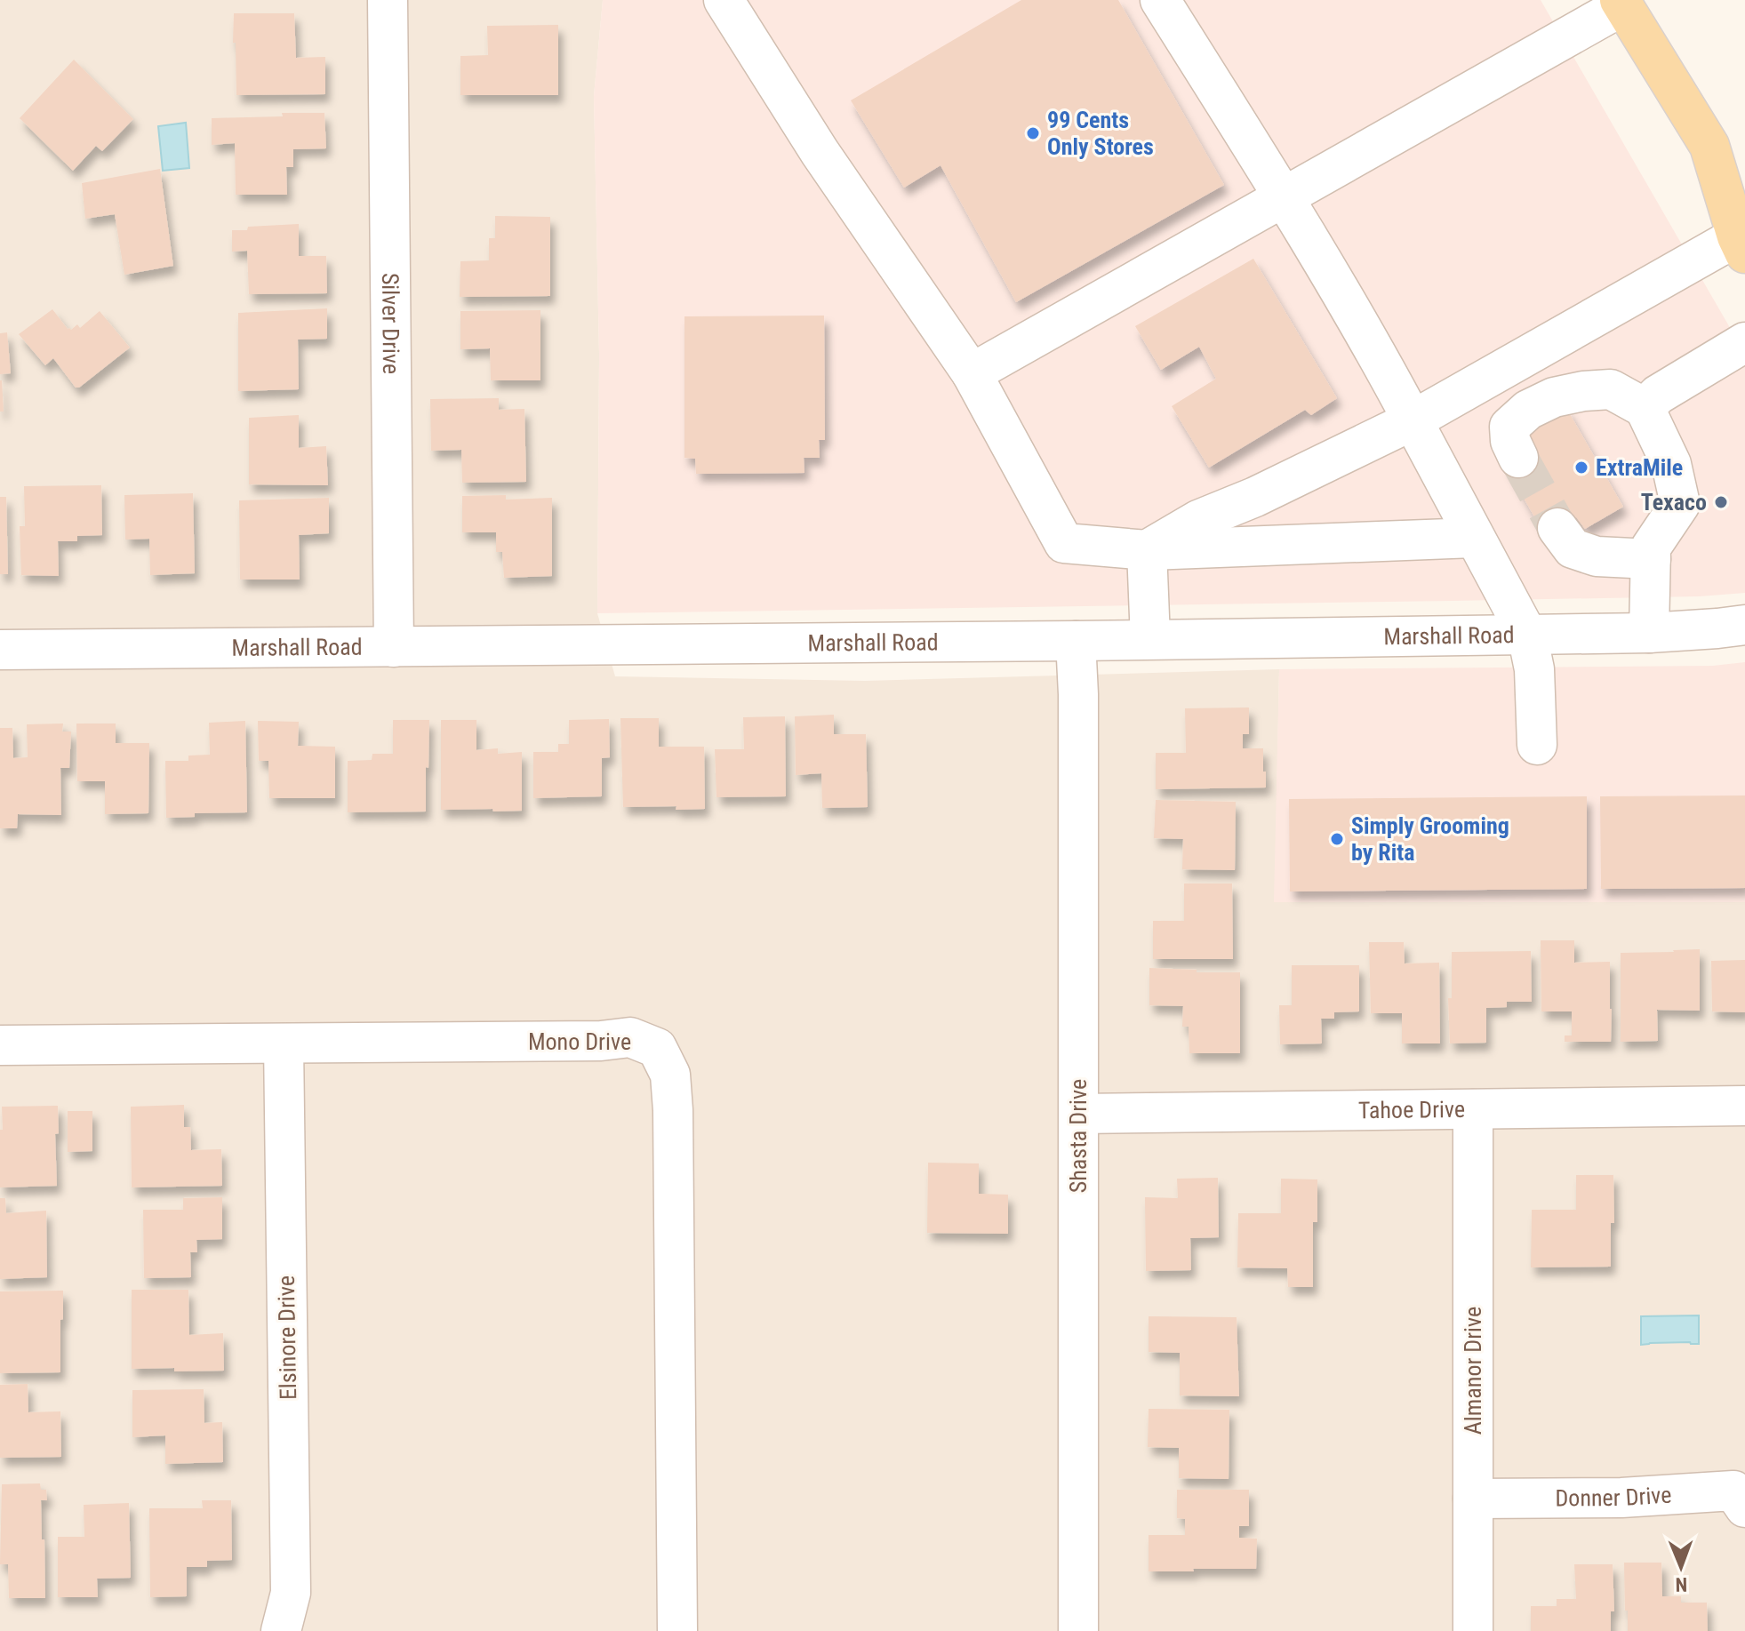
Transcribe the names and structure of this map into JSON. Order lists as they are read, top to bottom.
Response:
{
  "streets": {
    "street": [
      "Silver Drive",
      "Marshall Road",
      "Mono Drive",
      "Tahoe Drive",
      "Shasta Drive",
      "Elsinore Drive",
      "Almanor Drive",
      "Donner Drive"
    ]
  },
  "crossings": [
    ["Silver Drive", "Marshall Road"],
    ["Marshall Road", "Shasta Drive"],
    ["Mono Drive", "Elsinore Drive"],
    ["Tahoe Drive", "Shasta Drive"],
    ["Tahoe Drive", "Almanor Drive"],
    ["Almanor Drive", "Donner Drive"]
  ],
  "places": [
    "99 Cents Only Stores",
    "ExtraMile",
    "Texaco",
    "Simply Grooming by Rita"
  ],
  "north": "bottom"
}
